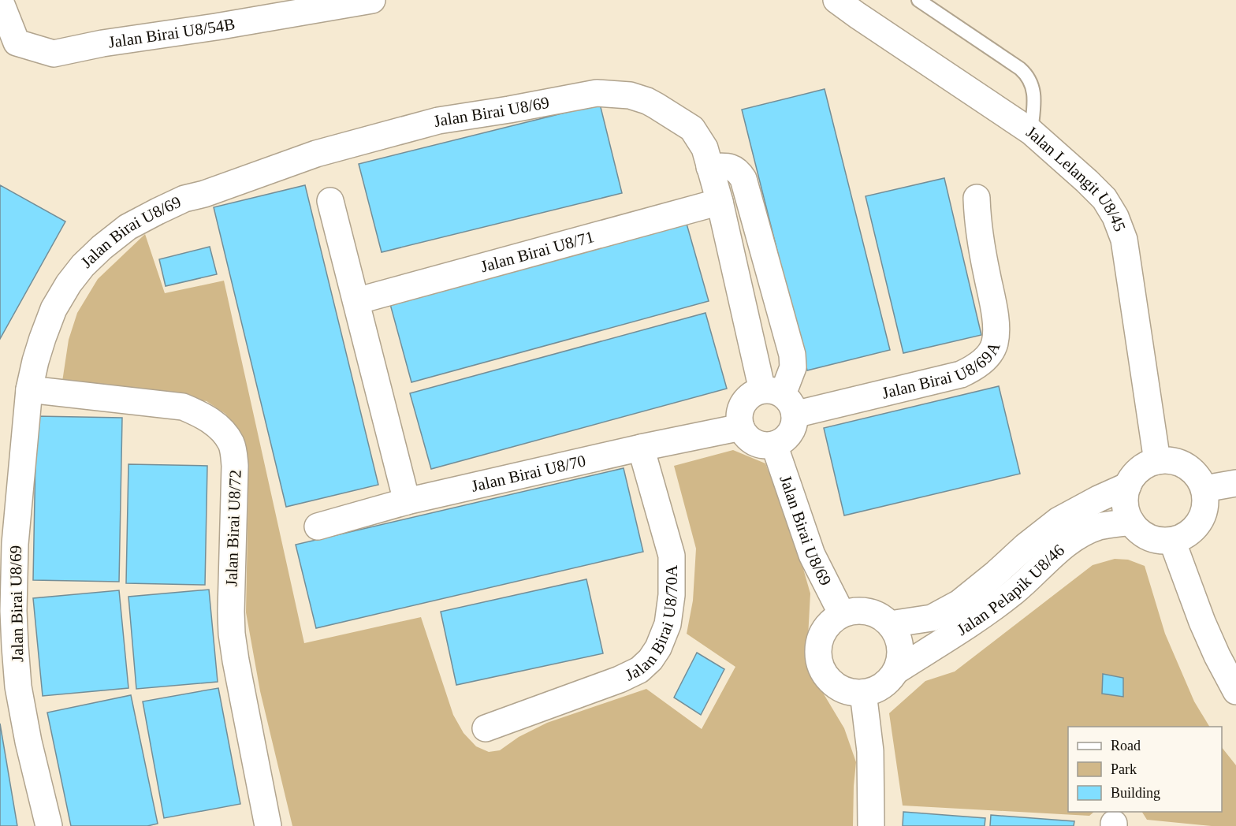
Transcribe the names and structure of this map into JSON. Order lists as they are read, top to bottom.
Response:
{
  "streets": {
    "street": [
      "Jalan Birai U8/54B",
      "Jalan Birai U8/69",
      "Jalan Lelangit U8/45",
      "Jalan Birai U8/71",
      "Jalan Birai U8/69A",
      "Jalan Birai U8/70",
      "Jalan Birai U8/72",
      "Jalan Pelapik U8/46",
      "Jalan Birai U8/70A"
    ]
  },
  "crossings": [
    ["Jalan Birai U8/69", "Jalan Birai U8/71"],
    ["Jalan Birai U8/69", "Jalan Birai U8/69A"],
    ["Jalan Birai U8/69", "Jalan Birai U8/70"],
    ["Jalan Birai U8/69", "Jalan Birai U8/72"],
    ["Jalan Birai U8/69", "Jalan Pelapik U8/46"],
    ["Jalan Lelangit U8/45", "Jalan Pelapik U8/46"],
    ["Jalan Birai U8/69A", "Jalan Birai U8/70"],
    ["Jalan Birai U8/70", "Jalan Birai U8/70A"]
  ],
  "legend": ["Road", "Park", "Building"]
}
